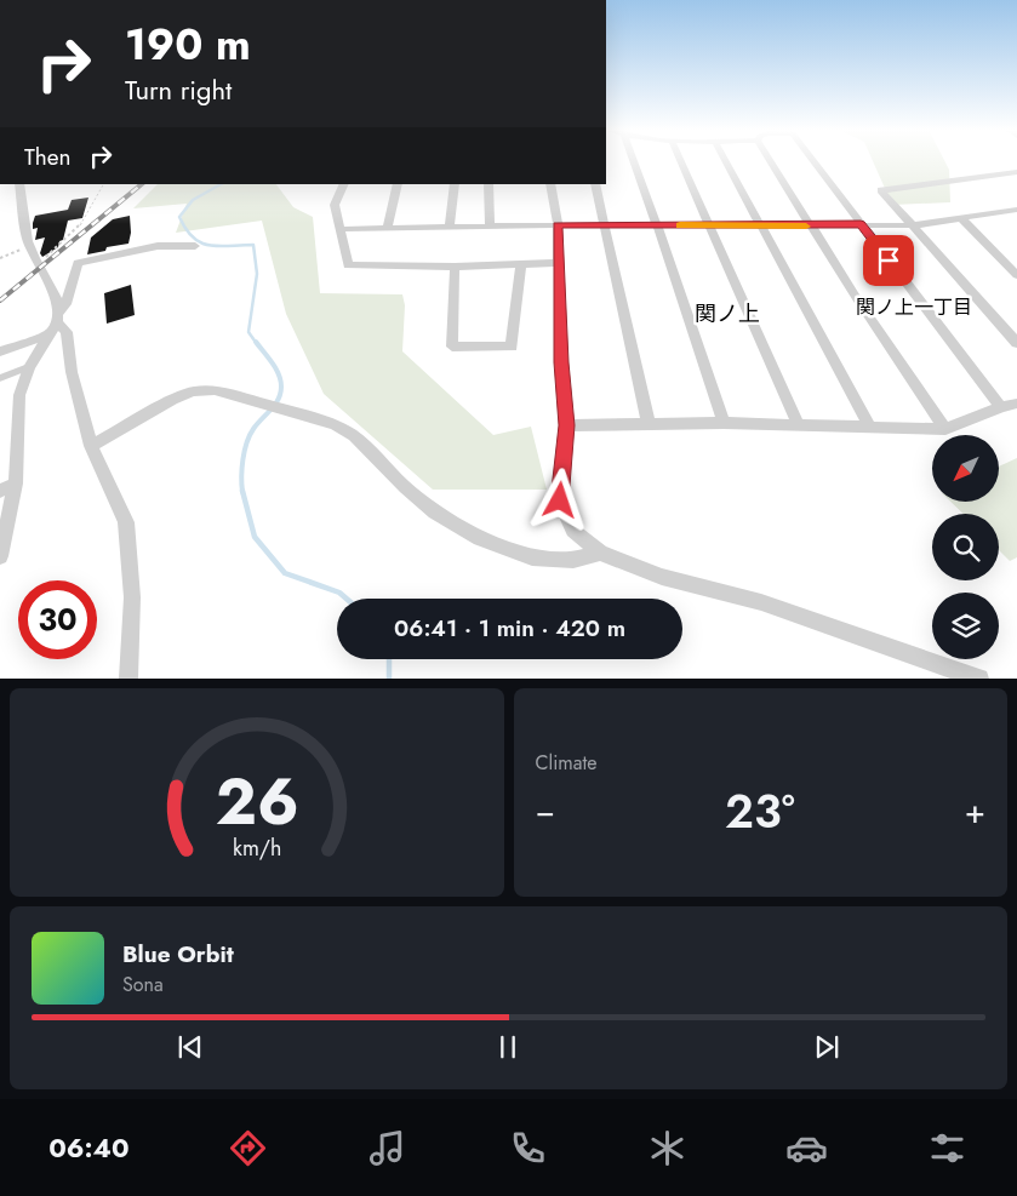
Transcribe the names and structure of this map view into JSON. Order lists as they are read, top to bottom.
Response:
{
  "districts": ["関ノ上一丁目", "関ノ上"],
  "north": "bottom left",
  "page": {
    "turn": ["190 m", "Turn right"],
    "then": "Then",
    "limit": "30",
    "trip": "06:41 · 1 min · 420 m",
    "tile": "Climate",
    "heat": ["−", "23°", "+"],
    "song": ["Blue Orbit", "Sona"],
    "tabs": "06:40",
    "gauge": ["26", "km/h"]
  }
}
